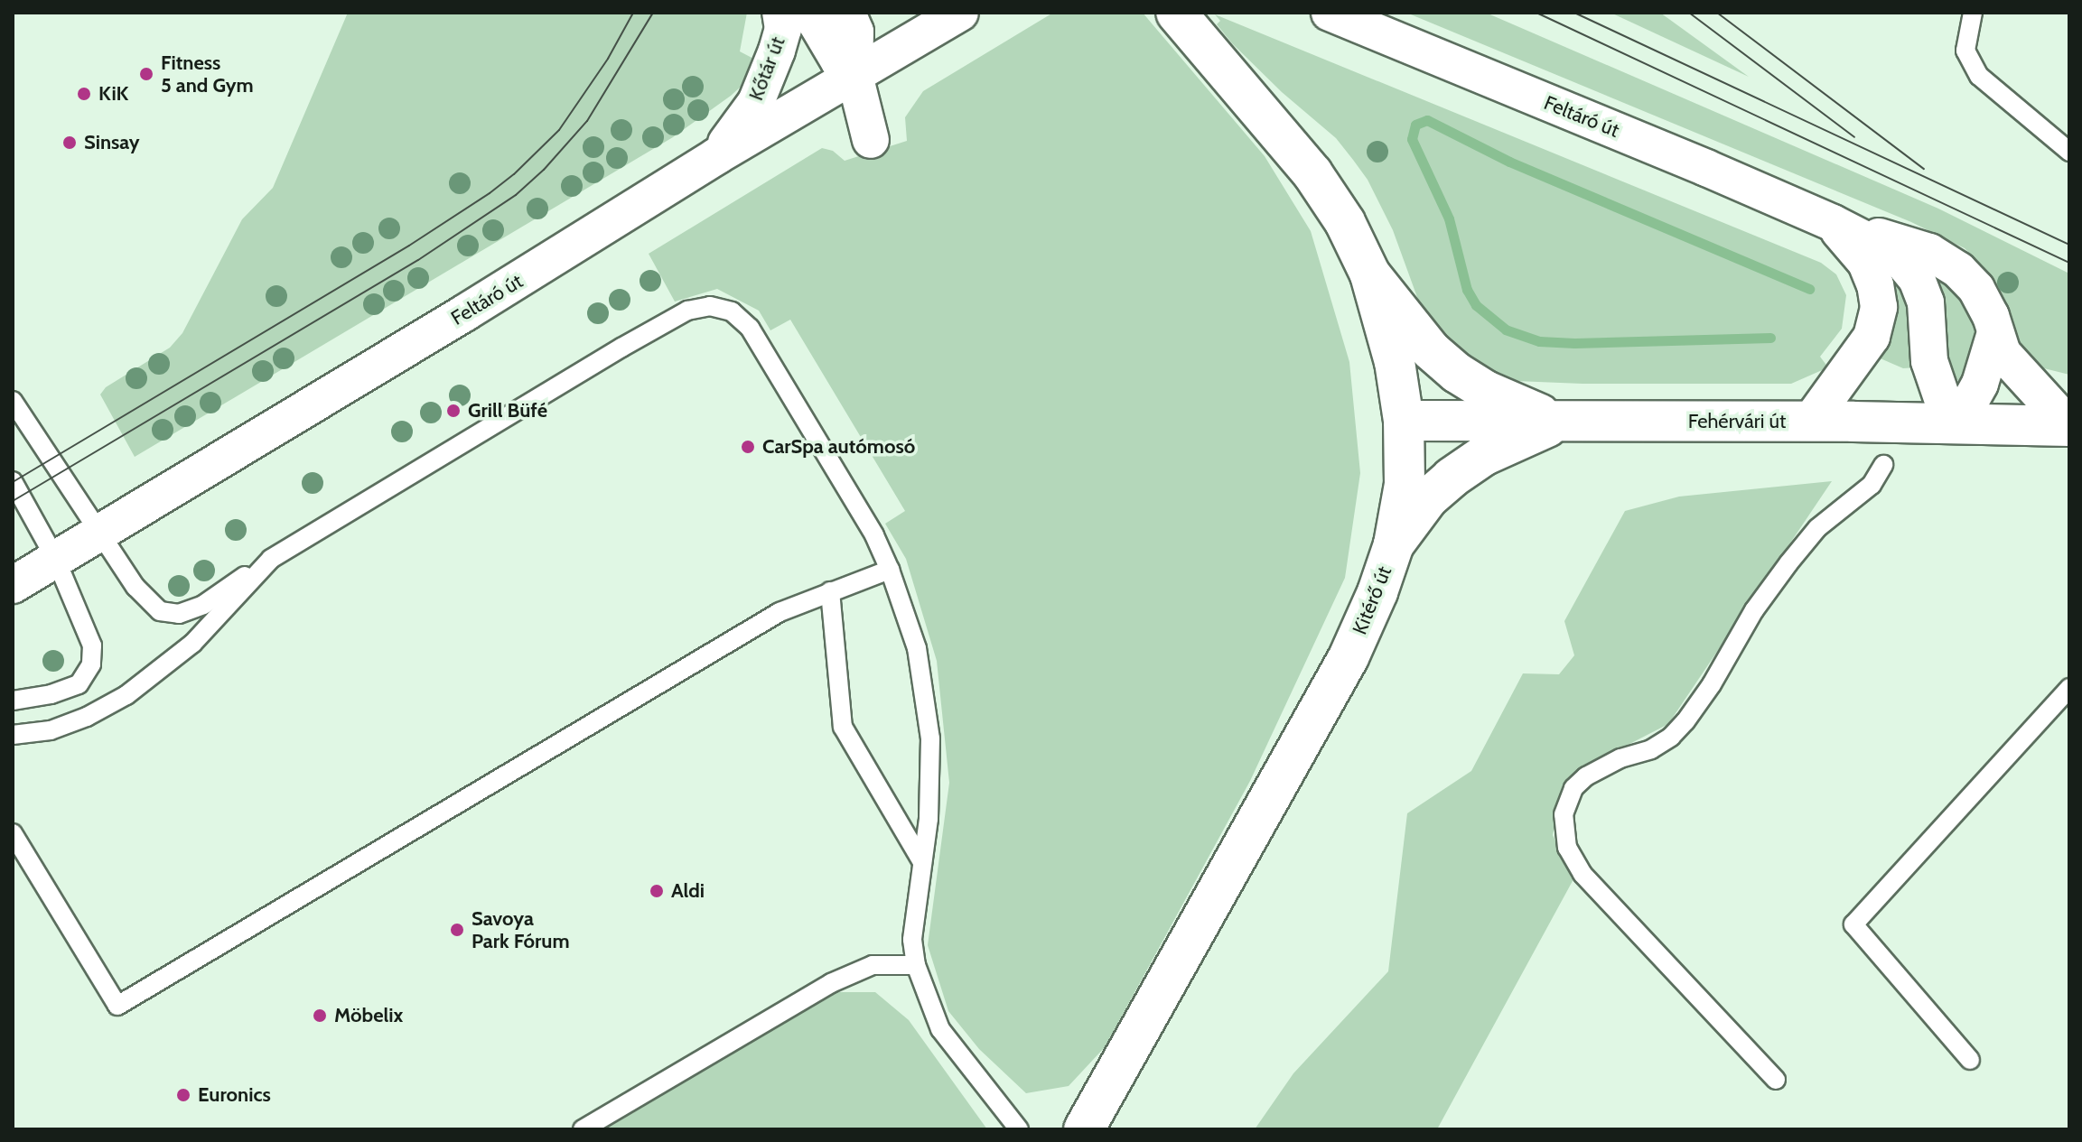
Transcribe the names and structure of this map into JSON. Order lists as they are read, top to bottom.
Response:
{
  "streets": {
    "main road": ["Fehérvári út", "Kitérő út"],
    "street": ["Kőtár út", "Feltáró út"]
  },
  "crossings": [
    ["Kőtár út", "Feltáró út"],
    ["Feltáró út", "Fehérvári út"],
    ["Fehérvári út", "Kitérő út"]
  ],
  "places": [
    "Fitness 5 and Gym",
    "KiK",
    "Sinsay",
    "Grill Büfé",
    "CarSpa autómosó",
    "Aldi",
    "Savoya Park Fórum",
    "Möbelix",
    "Euronics"
  ]
}
